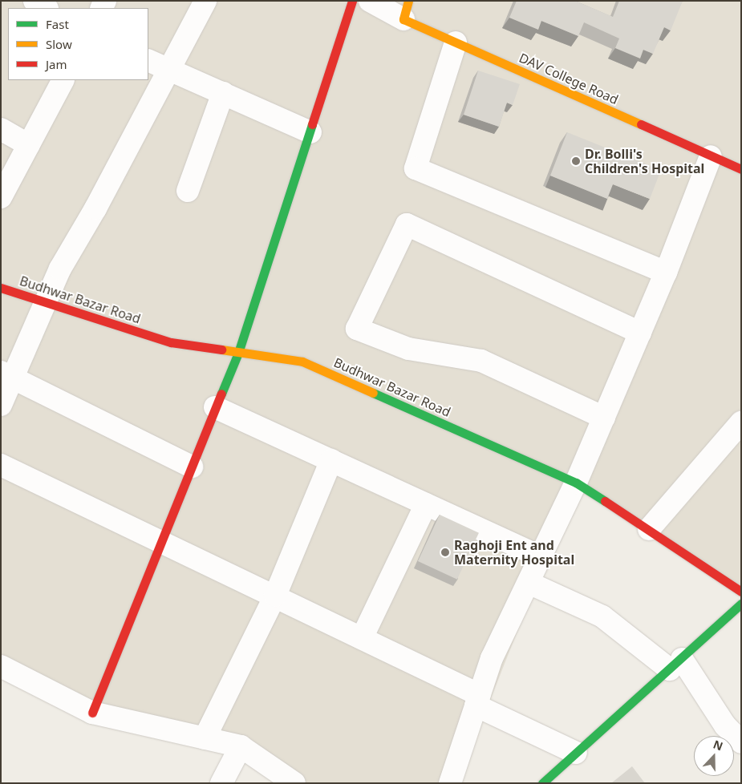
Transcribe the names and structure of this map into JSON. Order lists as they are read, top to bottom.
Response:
{
  "streets": {
    "main road": ["DAV College Road", "Budhwar Bazar Road"]
  },
  "places": ["Dr. Bolli's Children's Hospital", "Raghoji Ent and Maternity Hospital"],
  "legend": ["Fast", "Slow", "Jam"],
  "north": "top"
}
